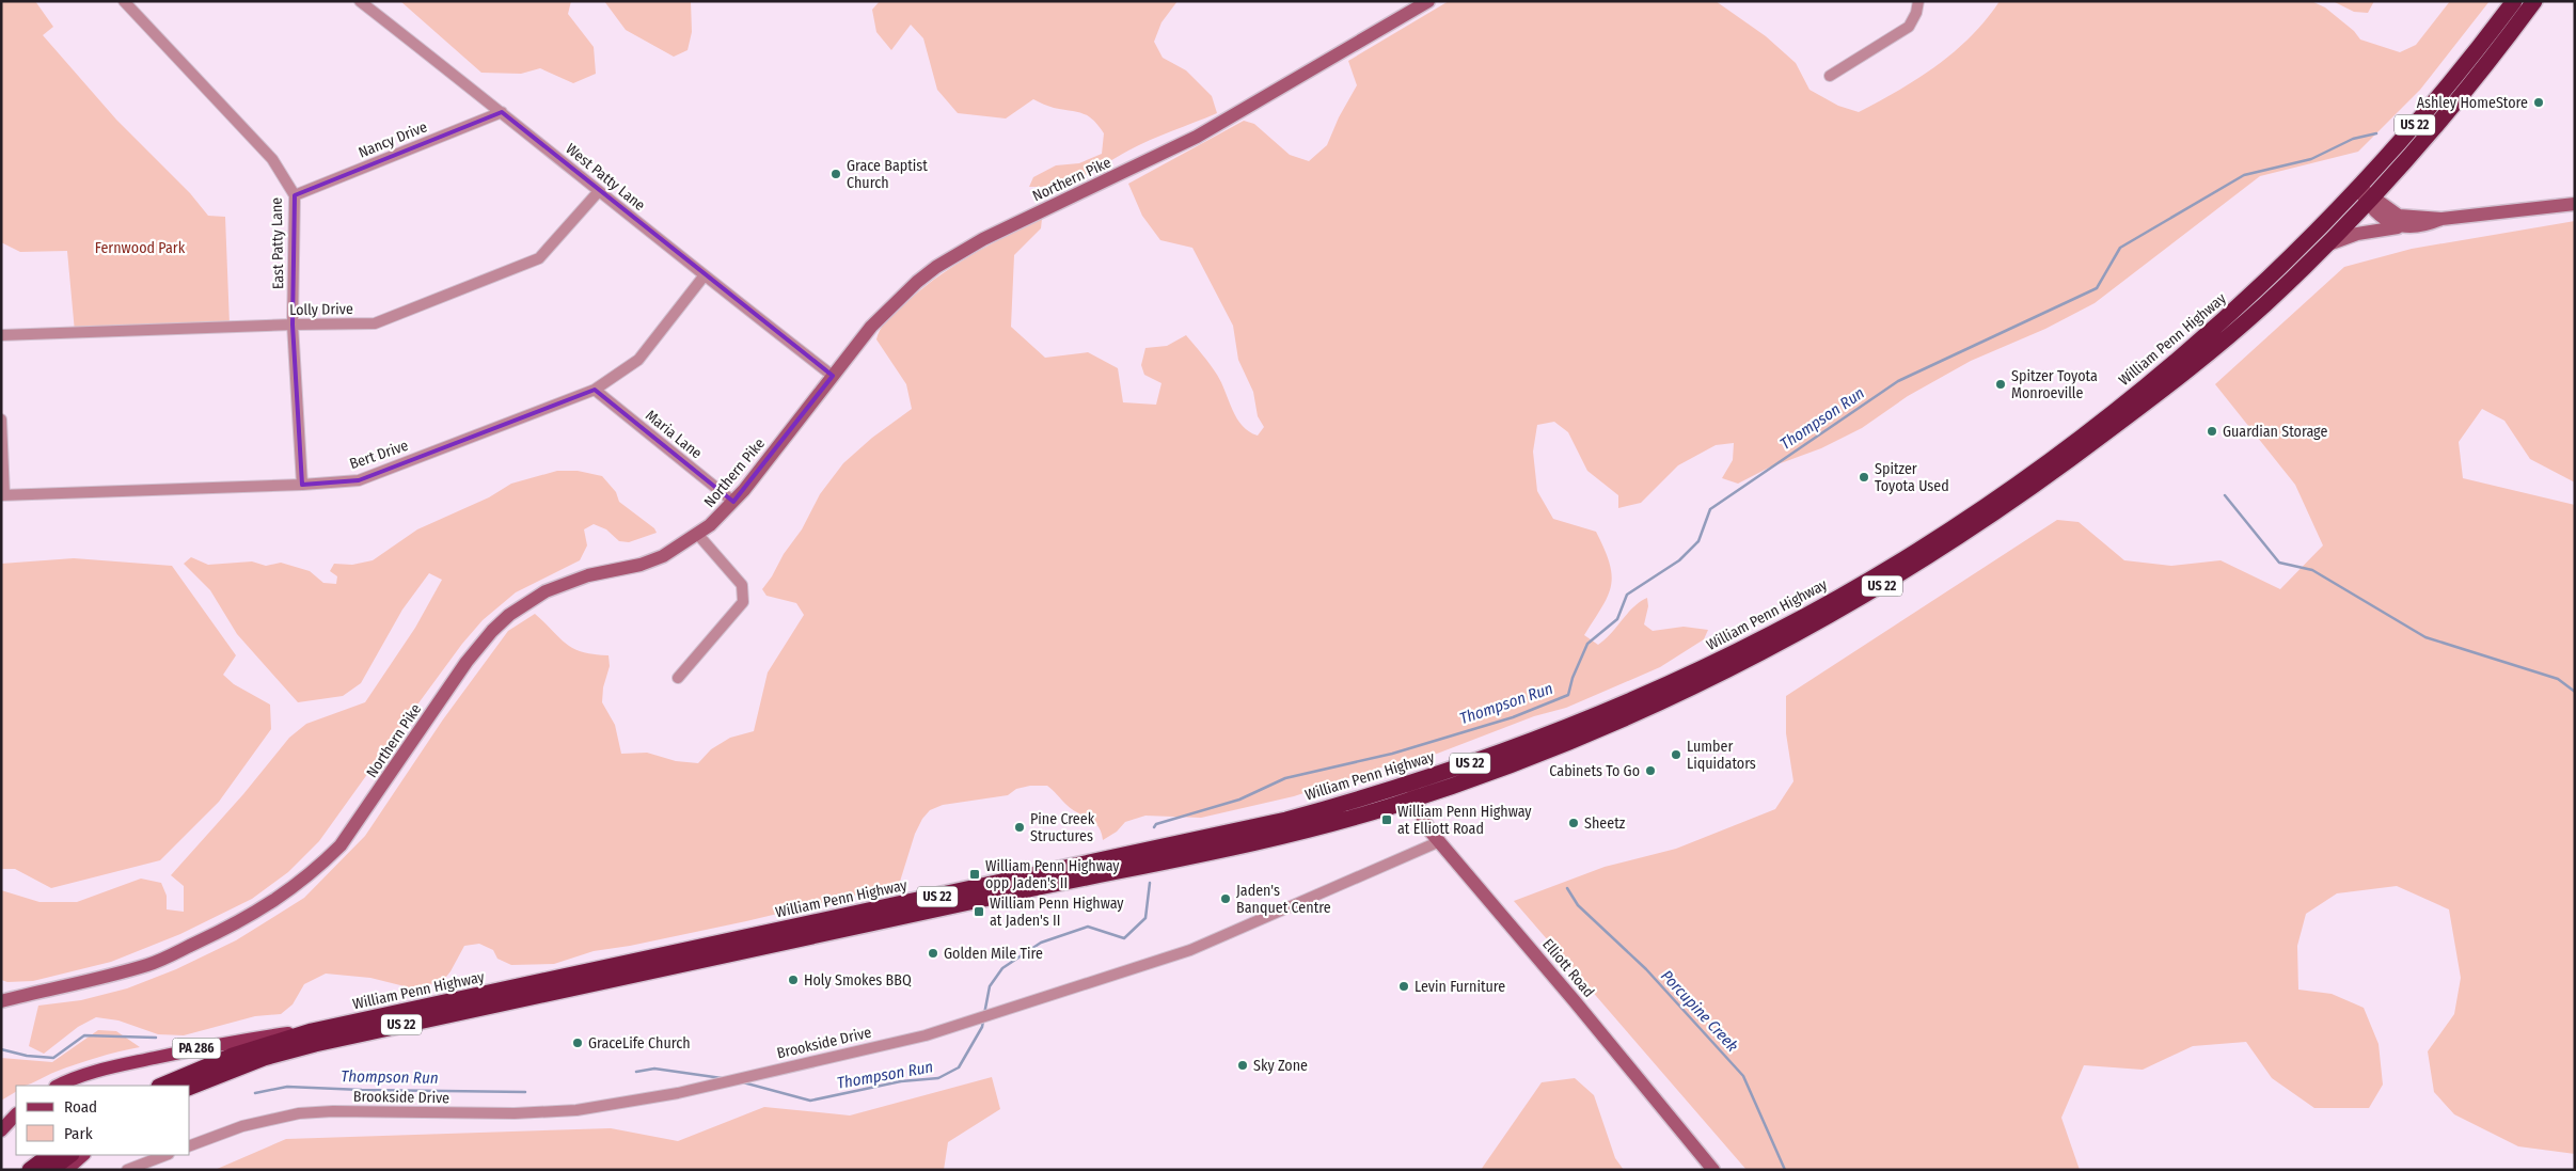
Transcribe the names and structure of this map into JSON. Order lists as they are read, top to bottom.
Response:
{
  "streets": {
    "highway": ["US 22", "William Penn Highway"],
    "main road": ["Northern Pike", "Elliott Road", "PA 286"],
    "street": [
      "Nancy Drive",
      "West Patty Lane",
      "East Patty Lane",
      "Lolly Drive",
      "Maria Lane",
      "Bert Drive",
      "Brookside Drive"
    ]
  },
  "crossings": [
    ["Nancy Drive", "West Patty Lane"],
    ["Nancy Drive", "East Patty Lane"],
    ["West Patty Lane", "Northern Pike"],
    ["West Patty Lane", "Lolly Drive"],
    ["West Patty Lane", "Bert Drive"],
    ["Northern Pike", "Maria Lane"],
    ["East Patty Lane", "Lolly Drive"],
    ["East Patty Lane", "Bert Drive"],
    ["William Penn Highway", "Elliott Road"],
    ["William Penn Highway", "PA 286"],
    ["Maria Lane", "Bert Drive"],
    ["Elliott Road", "Brookside Drive"]
  ],
  "water": ["Thompson Run", "Porcupine Creek"],
  "parks": ["Fernwood Park"],
  "places": {
    "other": [
      "Ashley HomeStore",
      "Grace Baptist Church",
      "Spitzer Toyota Monroeville",
      "Guardian Storage",
      "Spitzer Toyota Used",
      "Lumber Liquidators",
      "Cabinets To Go",
      "Sheetz",
      "Pine Creek Structures",
      "Jaden's Banquet Centre",
      "Golden Mile Tire",
      "Holy Smokes BBQ",
      "Levin Furniture",
      "GraceLife Church",
      "Sky Zone"
    ],
    "transit": ["William Penn Highway at Elliott Road", "William Penn Highway opp Jaden's II", "William Penn Highway at Jaden's II"]
  },
  "legend": ["Road", "Park"]
}
